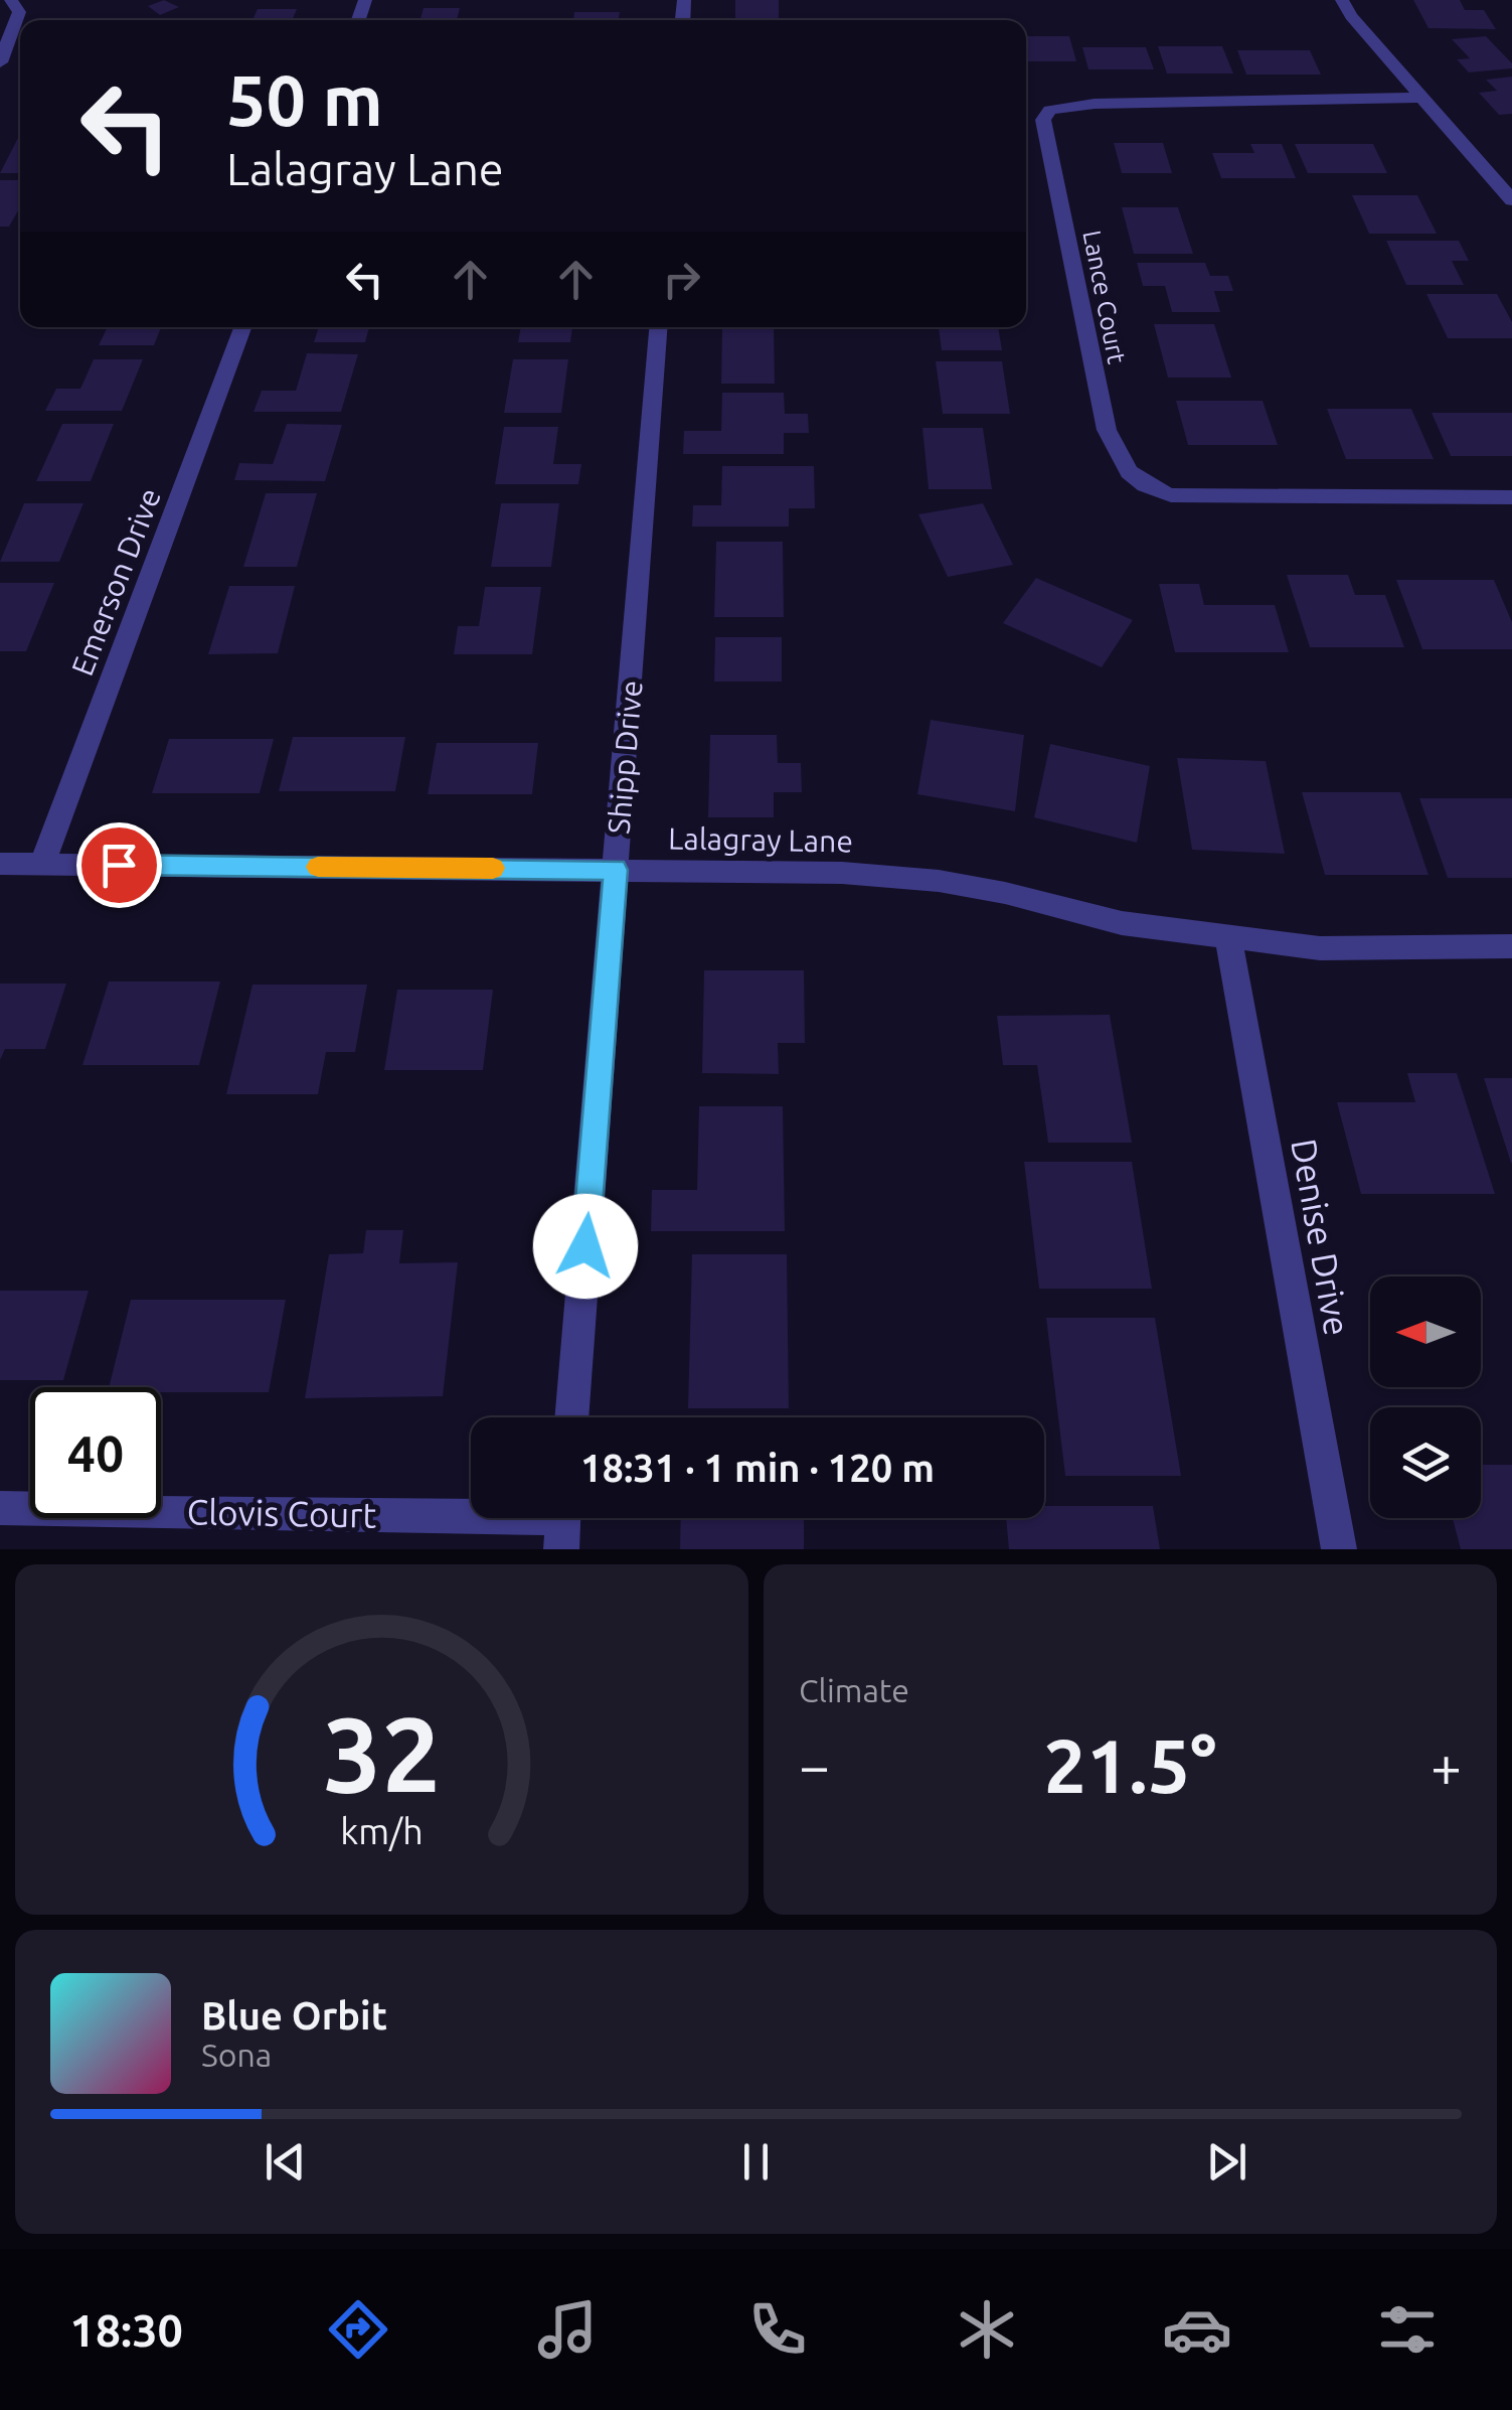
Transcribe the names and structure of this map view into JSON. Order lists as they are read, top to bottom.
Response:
{
  "streets": {
    "street": [
      "Lance Court",
      "Emerson Drive",
      "Shipp Drive",
      "Lalagray Lane",
      "Denise Drive",
      "Clovis Court"
    ]
  },
  "crossings": [
    ["Emerson Drive", "Lalagray Lane"],
    ["Shipp Drive", "Lalagray Lane"],
    ["Lalagray Lane", "Denise Drive"]
  ],
  "north": "left",
  "page": {
    "turn": ["50 m", "Lalagray Lane"],
    "limit": "40",
    "trip": "18:31 · 1 min · 120 m",
    "tile": "Climate",
    "heat": ["−", "21.5°", "+"],
    "song": ["Blue Orbit", "Sona"],
    "tabs": "18:30",
    "gauge": ["32", "km/h"]
  }
}
